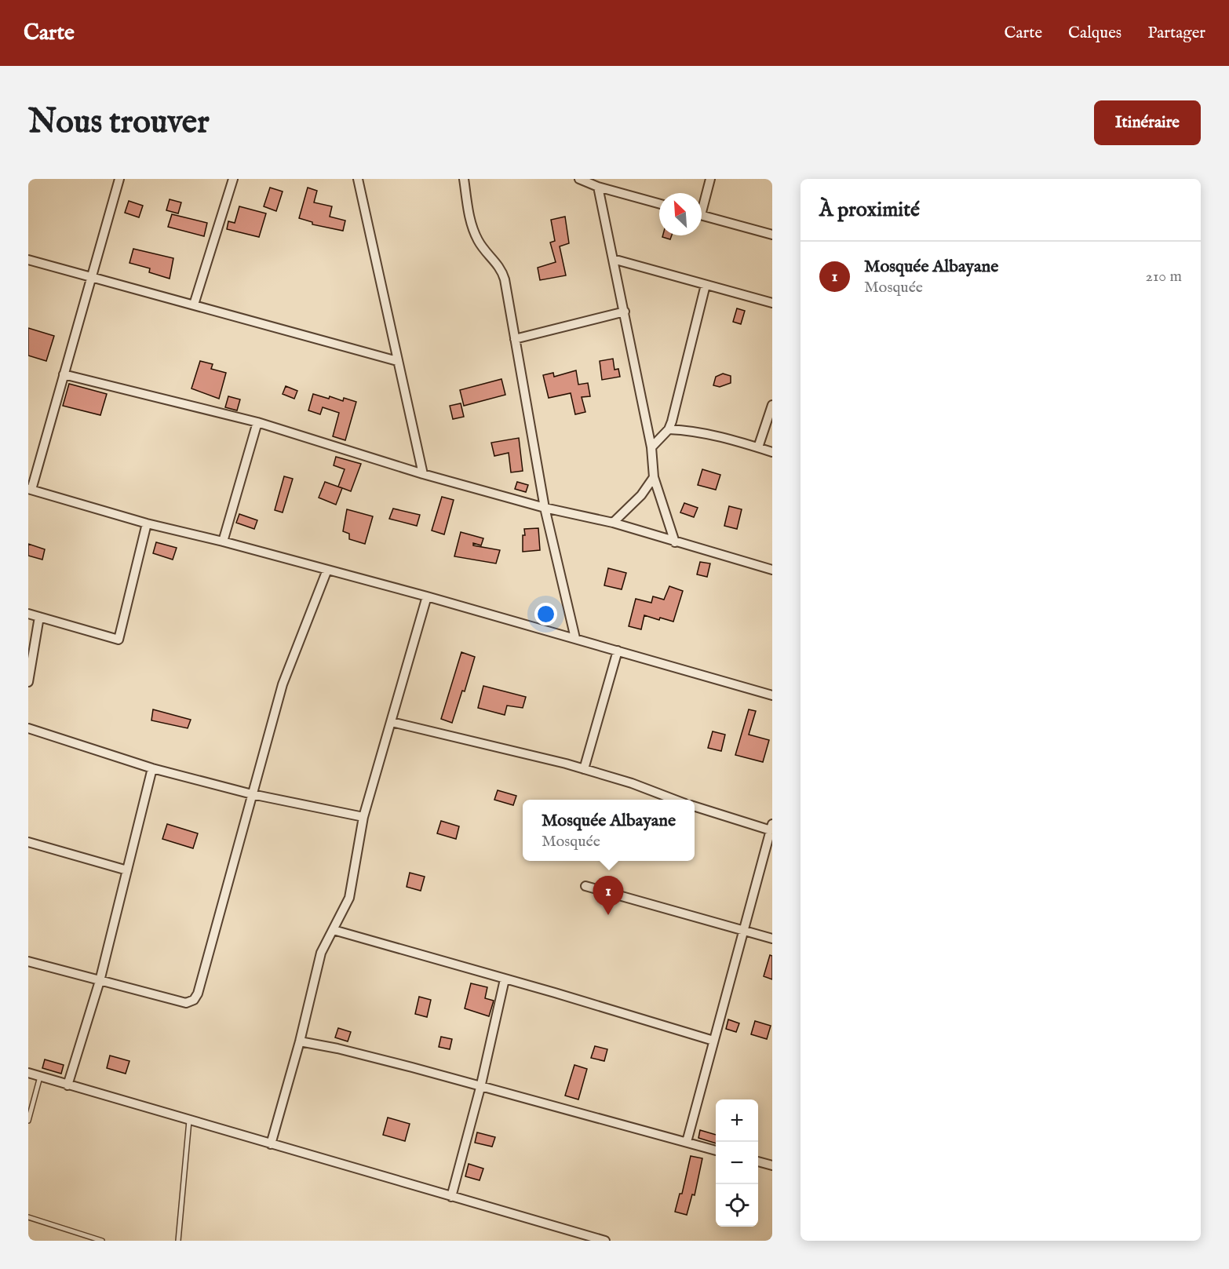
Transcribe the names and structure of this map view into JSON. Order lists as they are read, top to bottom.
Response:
{
  "north": "top left",
  "page": {
    "header": "Carte",
    "nav": ["Carte", "Calques", "Partager"],
    "buttons": "Itinéraire",
    "title": "Nous trouver",
    "heading": "À proximité",
    "list": [
      {
        "mark": "1",
        "name": "Mosquée Albayane",
        "note": "Mosquée",
        "value": "210 m"
      }
    ],
    "popup": ["Mosquée Albayane", "Mosquée"],
    "pins": "1",
    "map_buttons": ["+", "−"]
  }
}
